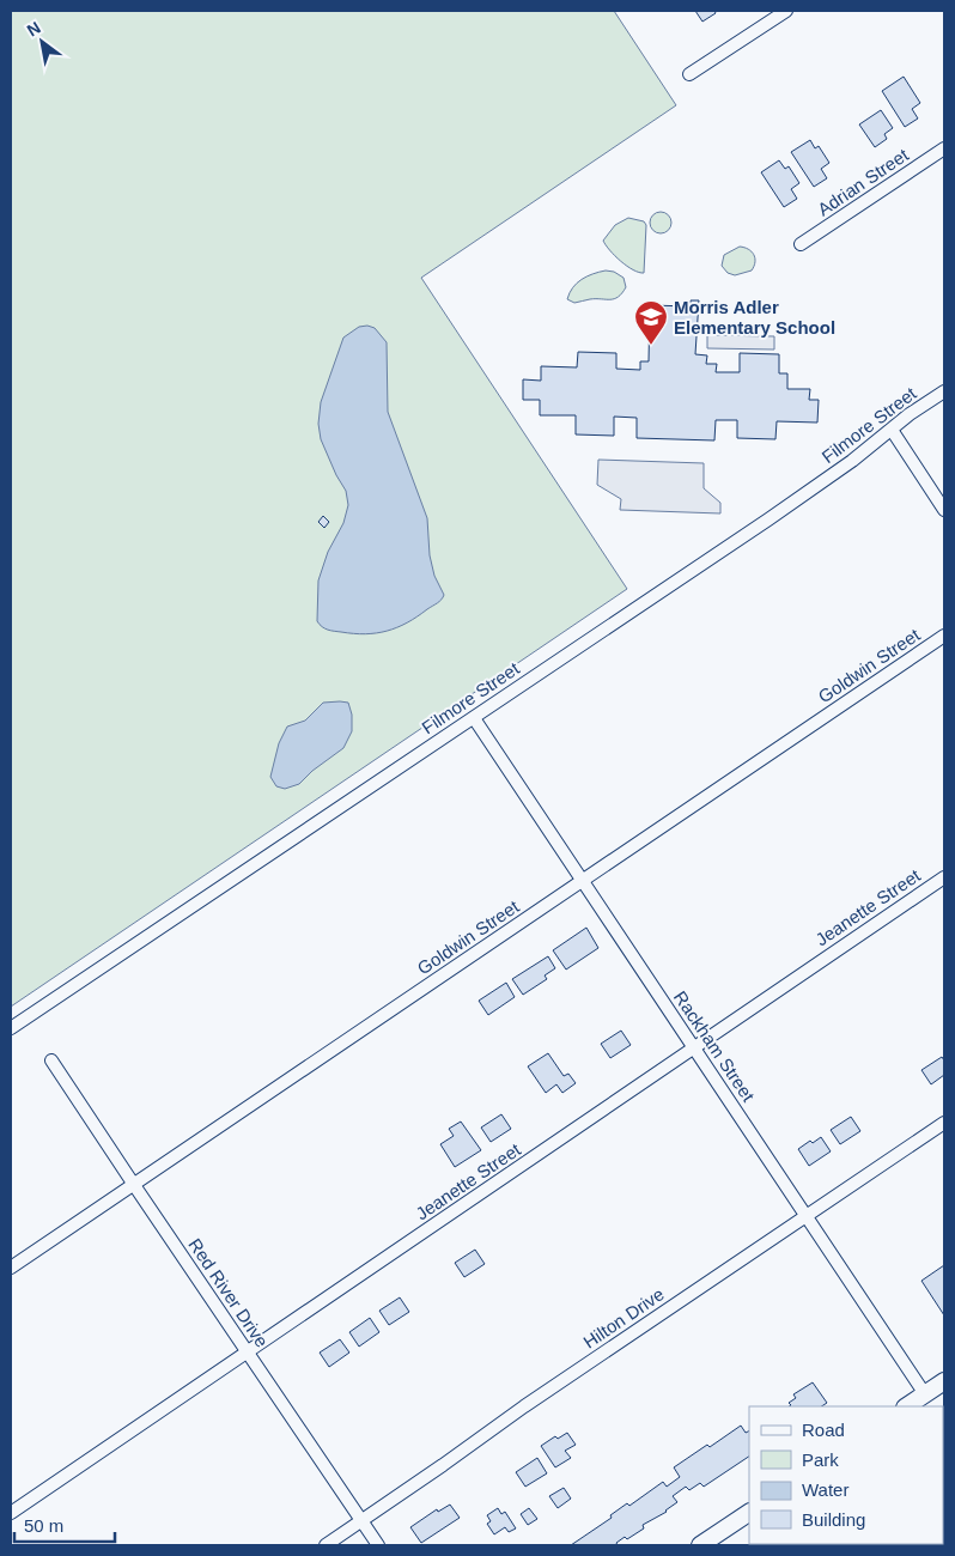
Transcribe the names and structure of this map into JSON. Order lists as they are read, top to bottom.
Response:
{
  "streets": {
    "street": [
      "Adrian Street",
      "Filmore Street",
      "Goldwin Street",
      "Jeanette Street",
      "Rackham Street",
      "Red River Drive",
      "Hilton Drive"
    ]
  },
  "crossings": [
    ["Filmore Street", "Rackham Street"],
    ["Goldwin Street", "Rackham Street"],
    ["Goldwin Street", "Red River Drive"],
    ["Jeanette Street", "Rackham Street"],
    ["Jeanette Street", "Red River Drive"],
    ["Rackham Street", "Hilton Drive"],
    ["Red River Drive", "Hilton Drive"]
  ],
  "places": {
    "school or university": ["Morris Adler Elementary School"]
  },
  "legend": [
    "Road",
    "Park",
    "Water",
    "Building"
  ],
  "scale_bar": "50 m",
  "north": "top left"
}
